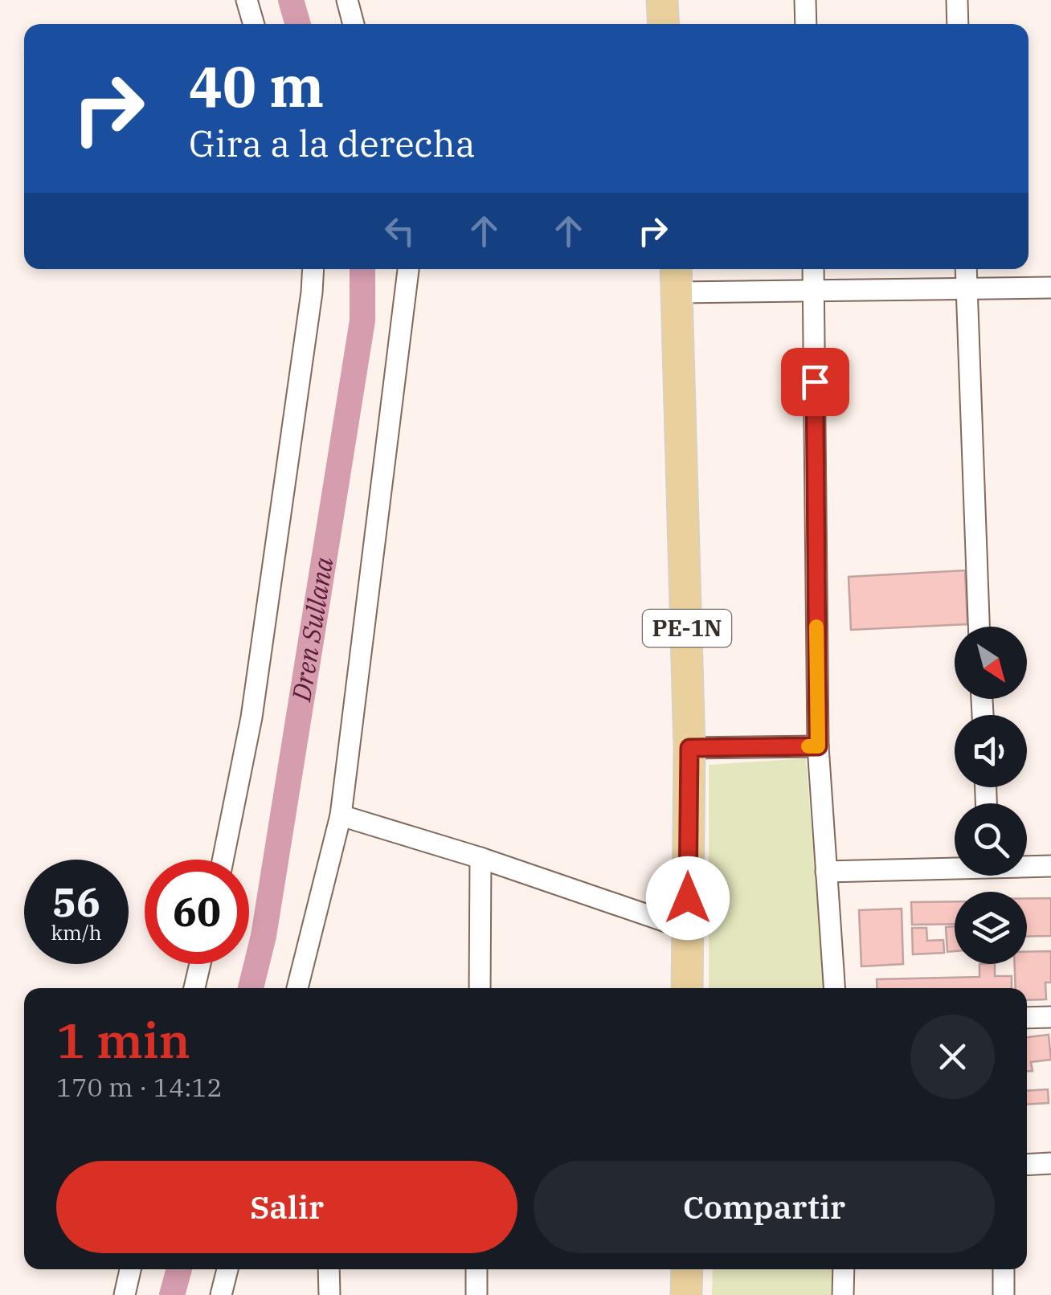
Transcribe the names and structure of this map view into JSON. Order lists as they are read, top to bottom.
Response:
{
  "streets": {
    "main road": ["PE-1N"]
  },
  "water": ["Dren Sullana"],
  "north": "bottom right",
  "page": {
    "turn": ["40 m", "Gira a la derecha"],
    "speed": "56 km/h",
    "limit": "60",
    "heading": ["1 min", "170 m · 14:12"],
    "buttons": ["Salir", "Compartir"]
  }
}
